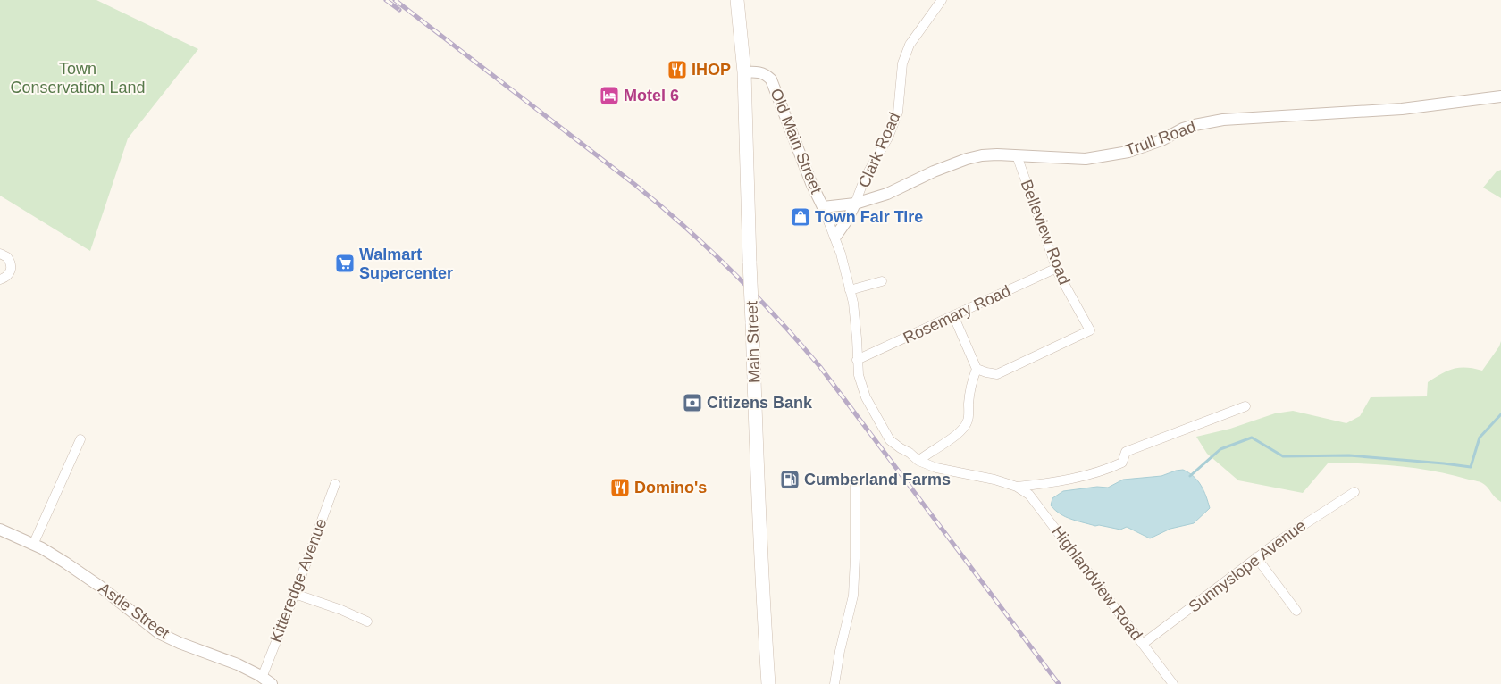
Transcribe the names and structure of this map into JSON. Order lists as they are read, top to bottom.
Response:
{
  "streets": {
    "main road": ["Main Street"],
    "street": [
      "Trull Road",
      "Old Main Street",
      "Clark Road",
      "Belleview Road",
      "Rosemary Road",
      "Sunnyslope Avenue",
      "Kitteredge Avenue",
      "Highlandview Road",
      "Astle Street"
    ]
  },
  "crossings": [
    ["Trull Road", "Old Main Street"],
    ["Trull Road", "Clark Road"],
    ["Trull Road", "Belleview Road"],
    ["Old Main Street", "Rosemary Road"],
    ["Old Main Street", "Main Street"],
    ["Old Main Street", "Highlandview Road"],
    ["Belleview Road", "Rosemary Road"],
    ["Sunnyslope Avenue", "Highlandview Road"],
    ["Kitteredge Avenue", "Astle Street"]
  ],
  "parks": ["Town Conservation Land"],
  "places": {
    "restaurant": ["IHOP", "Domino's"],
    "hotel": ["Motel 6"],
    "shop": ["Town Fair Tire"],
    "supermarket": ["Walmart Supercenter"],
    "bank": ["Citizens Bank"],
    "fuel station": ["Cumberland Farms"]
  }
}
